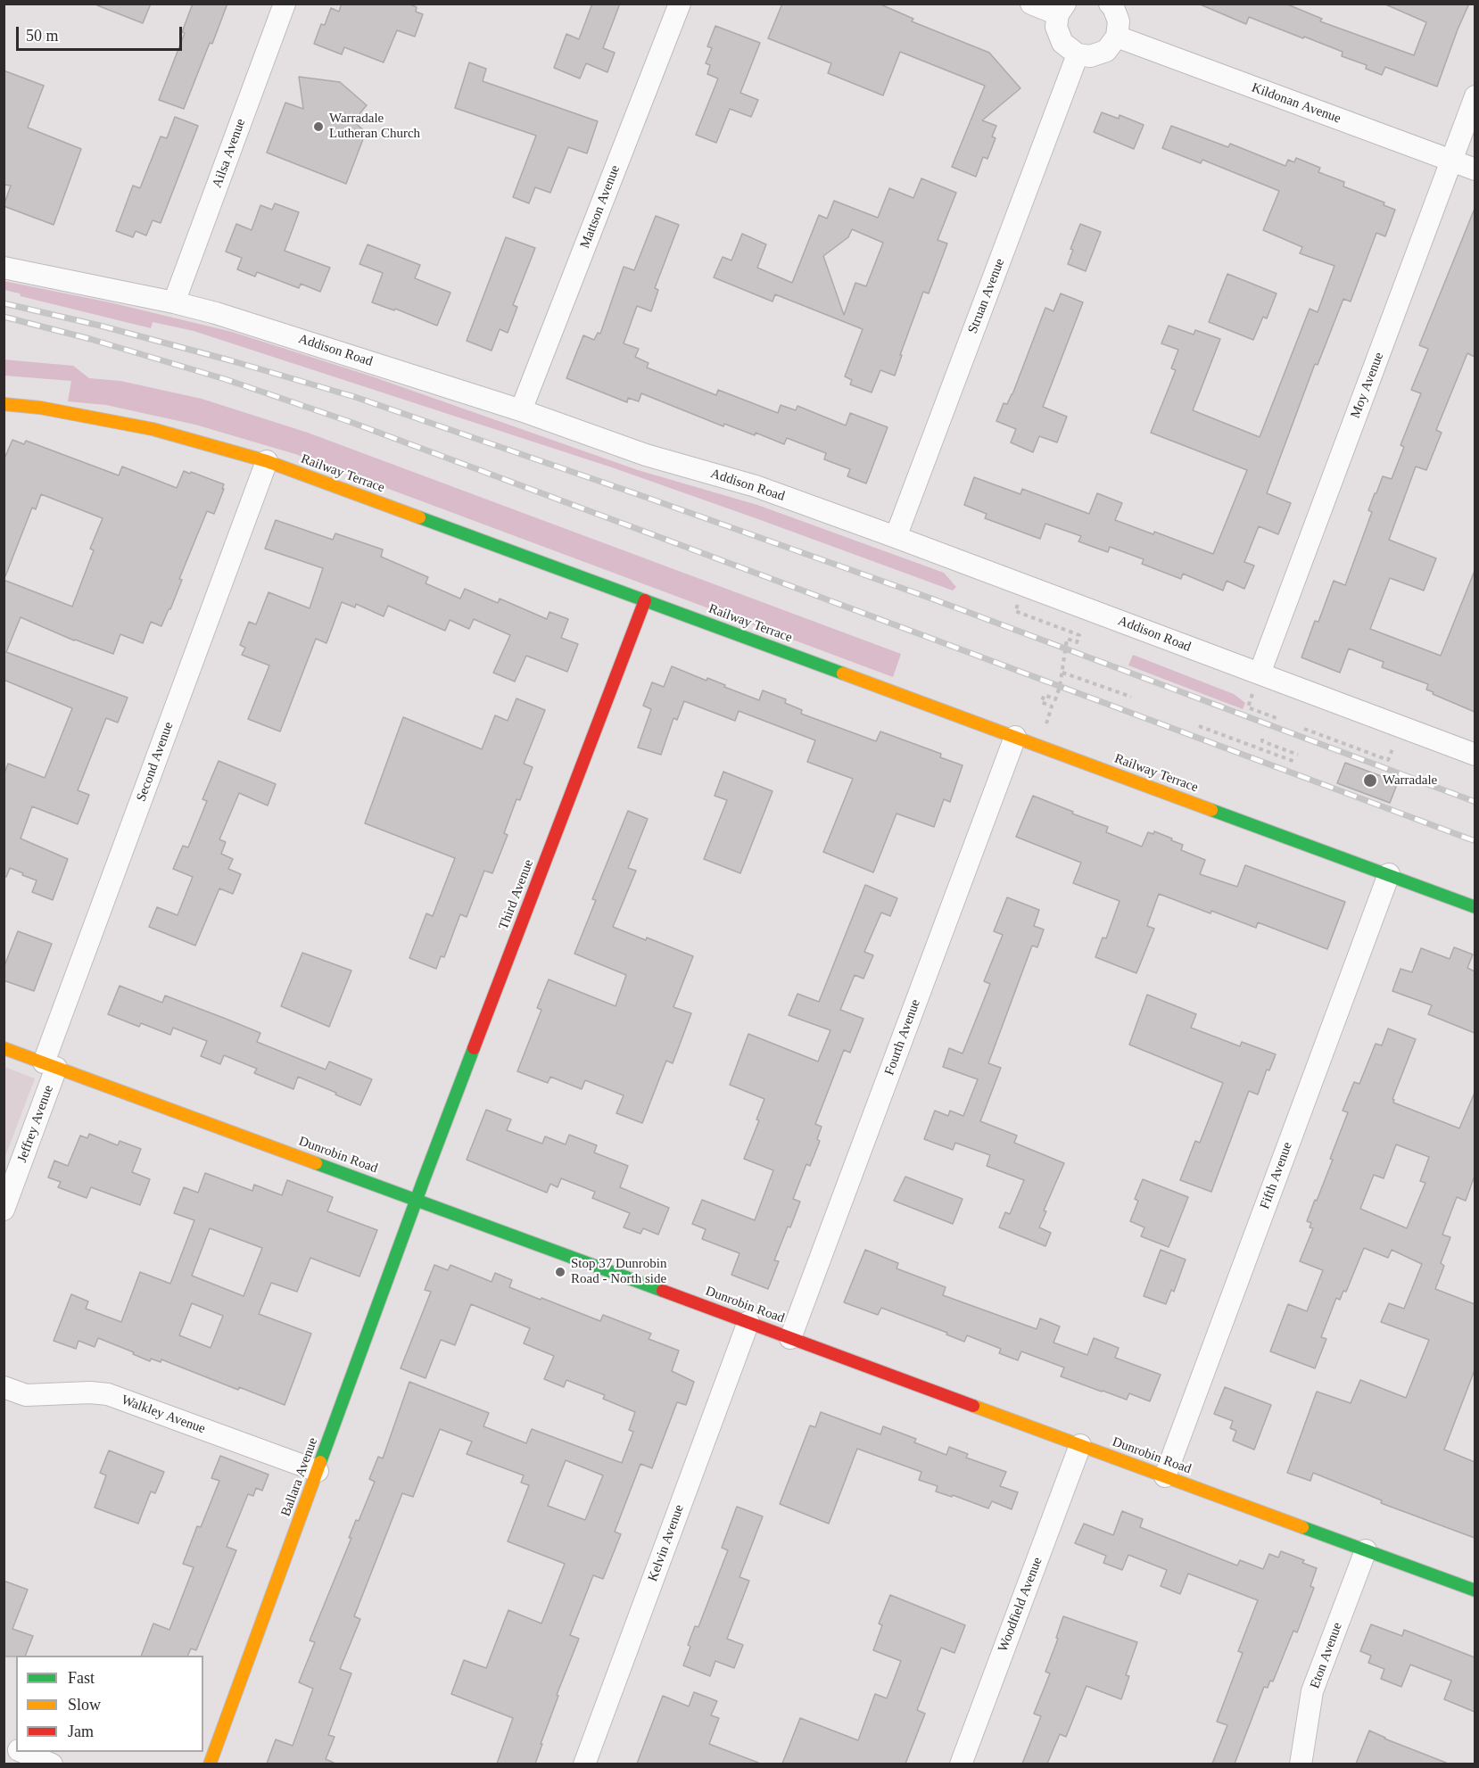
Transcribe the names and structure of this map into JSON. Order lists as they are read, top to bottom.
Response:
{
  "streets": {
    "street": [
      "Kildonan Avenue",
      "Ailsa Avenue",
      "Mattson Avenue",
      "Struan Avenue",
      "Addison Road",
      "Moy Avenue",
      "Railway Terrace",
      "Second Avenue",
      "Third Avenue",
      "Fourth Avenue",
      "Jeffrey Avenue",
      "Dunrobin Road",
      "Fifth Avenue",
      "Walkley Avenue",
      "Ballara Avenue",
      "Kelvin Avenue",
      "Woodfield Avenue",
      "Eton Avenue"
    ]
  },
  "crossings": [
    ["Kildonan Avenue", "Moy Avenue"],
    ["Ailsa Avenue", "Addison Road"],
    ["Mattson Avenue", "Addison Road"],
    ["Struan Avenue", "Addison Road"],
    ["Addison Road", "Moy Avenue"],
    ["Railway Terrace", "Second Avenue"],
    ["Railway Terrace", "Third Avenue"],
    ["Railway Terrace", "Fourth Avenue"],
    ["Railway Terrace", "Fifth Avenue"],
    ["Second Avenue", "Jeffrey Avenue"],
    ["Second Avenue", "Dunrobin Road"],
    ["Third Avenue", "Dunrobin Road"],
    ["Third Avenue", "Ballara Avenue"],
    ["Fourth Avenue", "Dunrobin Road"],
    ["Jeffrey Avenue", "Dunrobin Road"],
    ["Dunrobin Road", "Fifth Avenue"],
    ["Dunrobin Road", "Ballara Avenue"],
    ["Dunrobin Road", "Kelvin Avenue"],
    ["Dunrobin Road", "Woodfield Avenue"],
    ["Dunrobin Road", "Eton Avenue"],
    ["Walkley Avenue", "Ballara Avenue"]
  ],
  "places": ["Warradale Lutheran Church", "Warradale", "Stop 37 Dunrobin Road - North side"],
  "legend": ["Fast", "Slow", "Jam"],
  "scale_bar": "50 m"
}
